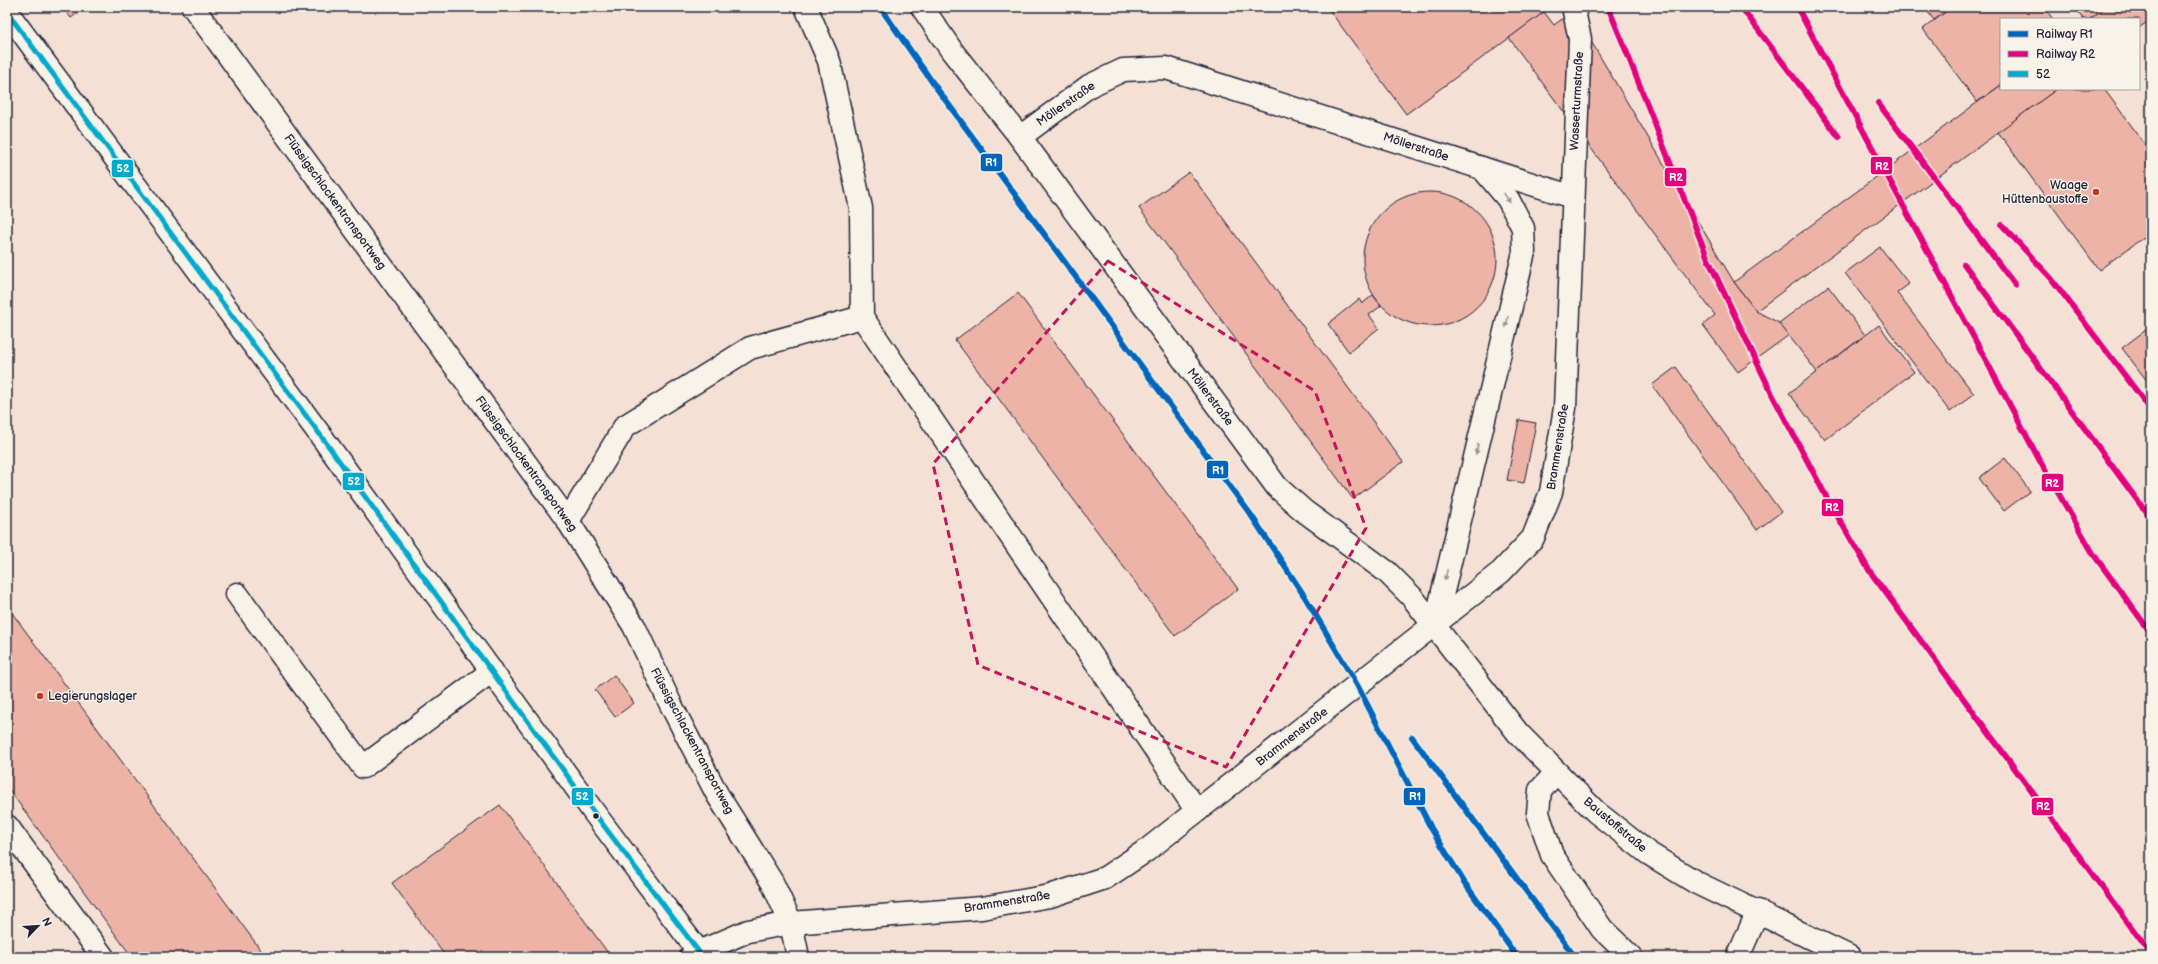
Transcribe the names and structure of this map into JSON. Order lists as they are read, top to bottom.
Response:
{
  "streets": {
    "street": [
      "Wasserturmstraße",
      "Möllerstraße",
      "Flüssigschlackentransportweg",
      "Brammenstraße",
      "Baustoffstraße"
    ]
  },
  "crossings": [
    ["Wasserturmstraße", "Möllerstraße"],
    ["Wasserturmstraße", "Brammenstraße"],
    ["Möllerstraße", "Brammenstraße"],
    ["Möllerstraße", "Baustoffstraße"],
    ["Flüssigschlackentransportweg", "Brammenstraße"],
    ["Brammenstraße", "Baustoffstraße"]
  ],
  "places": ["Waage Hüttenbaustoffe", "Legierungslager"],
  "lines": ["rail line R1", "rail line R2", "transit line 52"],
  "legend": ["Railway R1", "Railway R2", "52"],
  "north": "top right"
}
